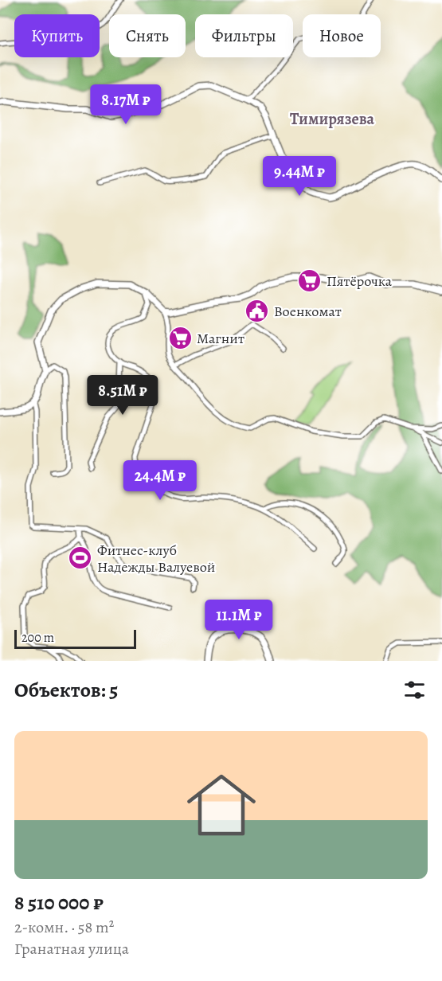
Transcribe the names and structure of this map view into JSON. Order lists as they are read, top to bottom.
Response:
{
  "districts": ["Тимирязева"],
  "places": {
    "supermarket": ["Пятёрочка", "Магнит"],
    "public building": ["Военкомат"],
    "sports": ["Фитнес-клуб Надежды Валуевой"]
  },
  "scale_bar": "200 m",
  "page": {
    "chip": [
      "Купить",
      "Снять",
      "Фильтры",
      "Новое"
    ],
    "price": [
      "8.17M ₽",
      "9.44M ₽",
      "8.51M ₽",
      "24.4M ₽",
      "11.1M ₽"
    ],
    "scale": "200 m",
    "heading": "Объектов: 5",
    "list": [
      {
        "name": "8 510 000 ₽",
        "note": "2-комн. · 58 m² · Гранатная улица"
      }
    ]
  }
}
